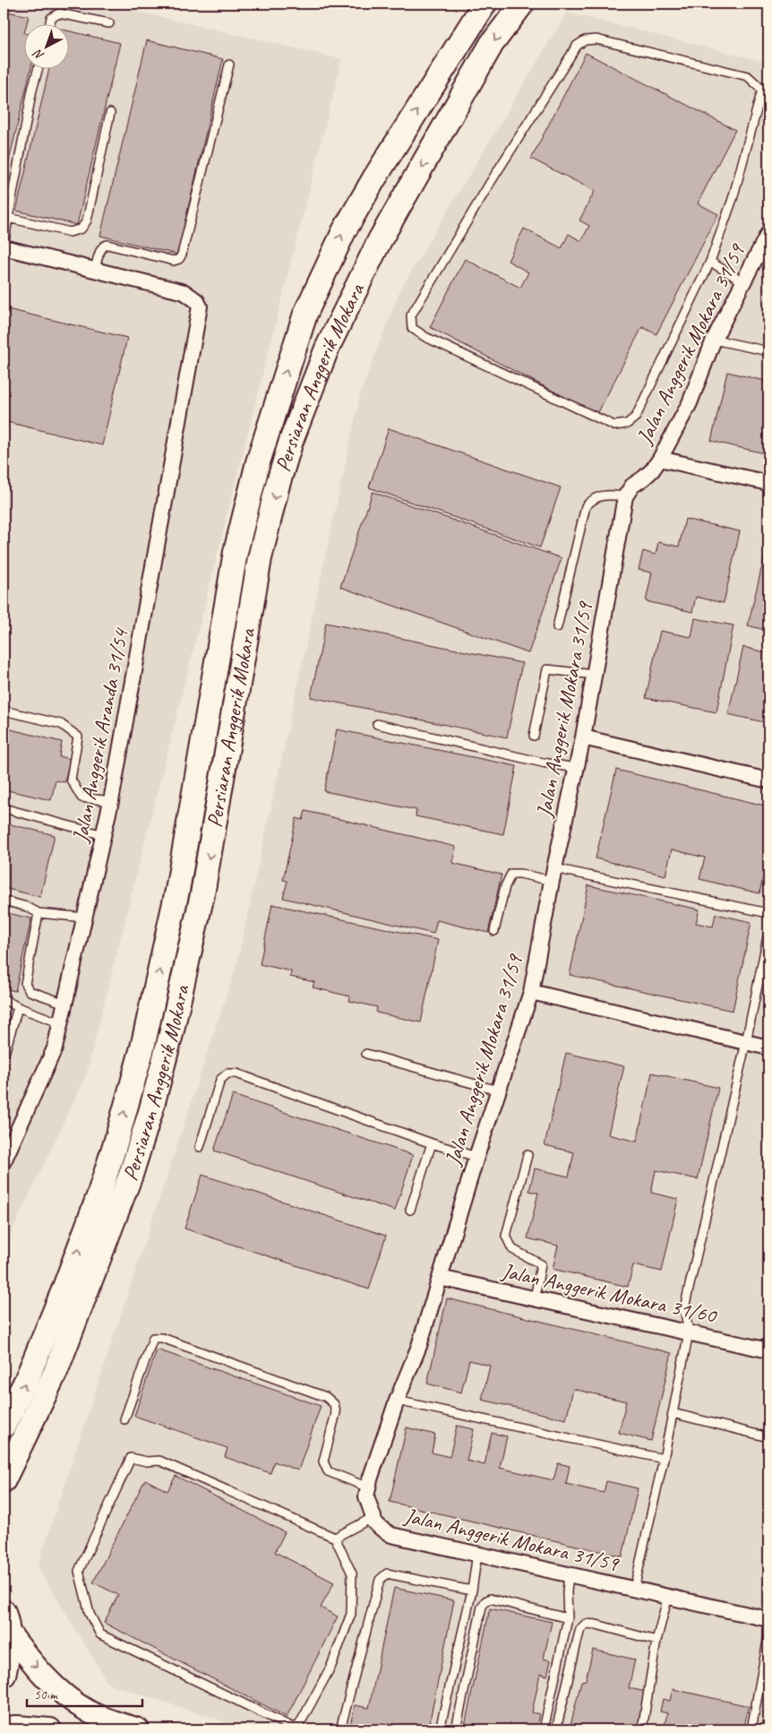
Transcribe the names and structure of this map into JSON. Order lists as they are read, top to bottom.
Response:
{
  "streets": {
    "main road": ["Persiaran Anggerik Mokara"],
    "street": ["Jalan Anggerik Mokara 31/59", "Jalan Anggerik Aranda 31/54", "Jalan Anggerik Mokara 31/60"]
  },
  "crossings": [
    ["Jalan Anggerik Mokara 31/59", "Jalan Anggerik Mokara 31/60"]
  ],
  "scale_bar": "50 m",
  "north": "bottom left"
}
